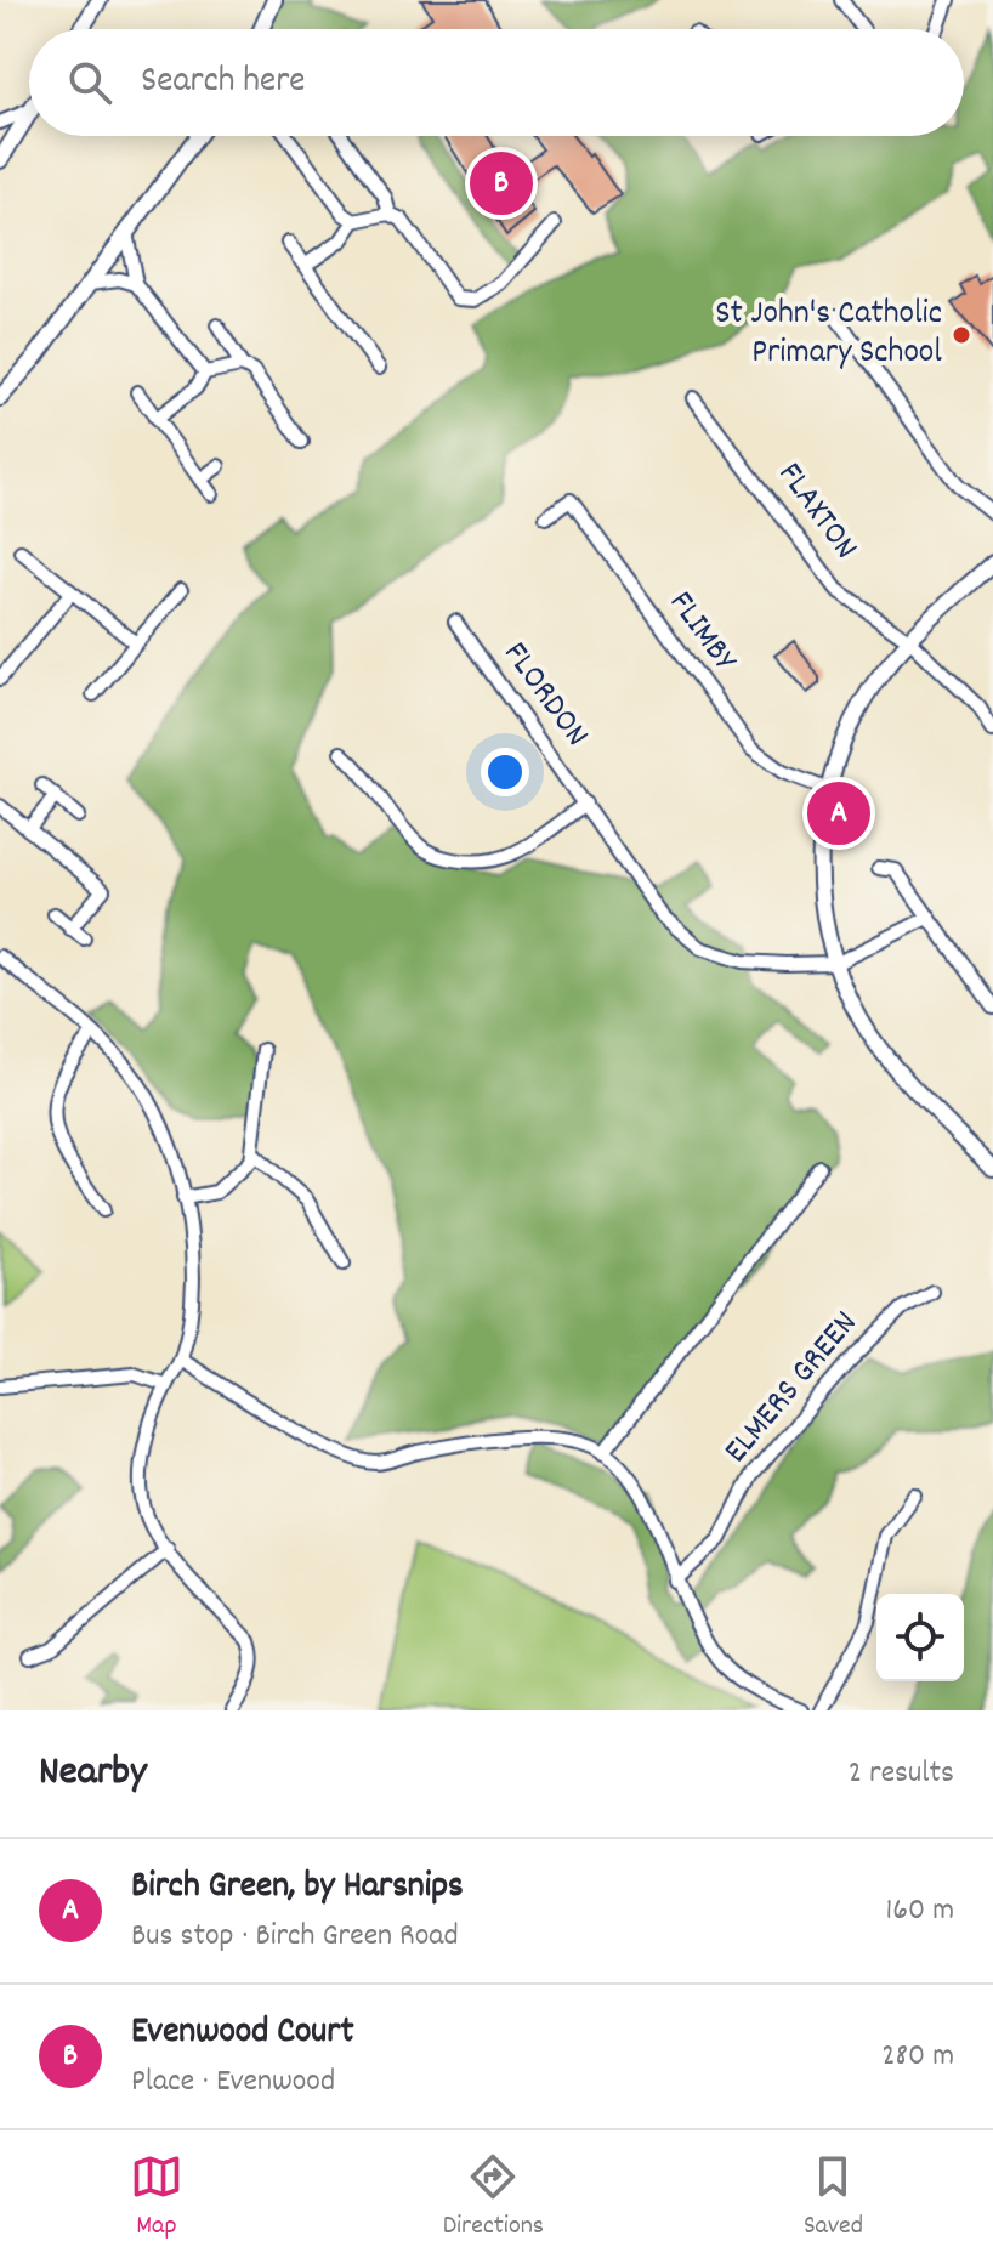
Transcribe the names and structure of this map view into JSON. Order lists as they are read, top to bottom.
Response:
{
  "streets": {
    "street": [
      "FLAXTON",
      "FLIMBY",
      "FLORDON",
      "ELMERS GREEN"
    ]
  },
  "places": ["St John's Catholic Primary School"],
  "page": {
    "search": "Search here",
    "pins": ["B", "A"],
    "heading": ["Nearby", "2 results"],
    "list": [
      {
        "mark": "A",
        "name": "Birch Green, by Harsnips",
        "note": "Bus stop · Birch Green Road",
        "value": "160 m"
      },
      {
        "mark": "B",
        "name": "Evenwood Court",
        "note": "Place · Evenwood",
        "value": "280 m"
      }
    ],
    "nav": ["Map", "Directions", "Saved"]
  }
}
